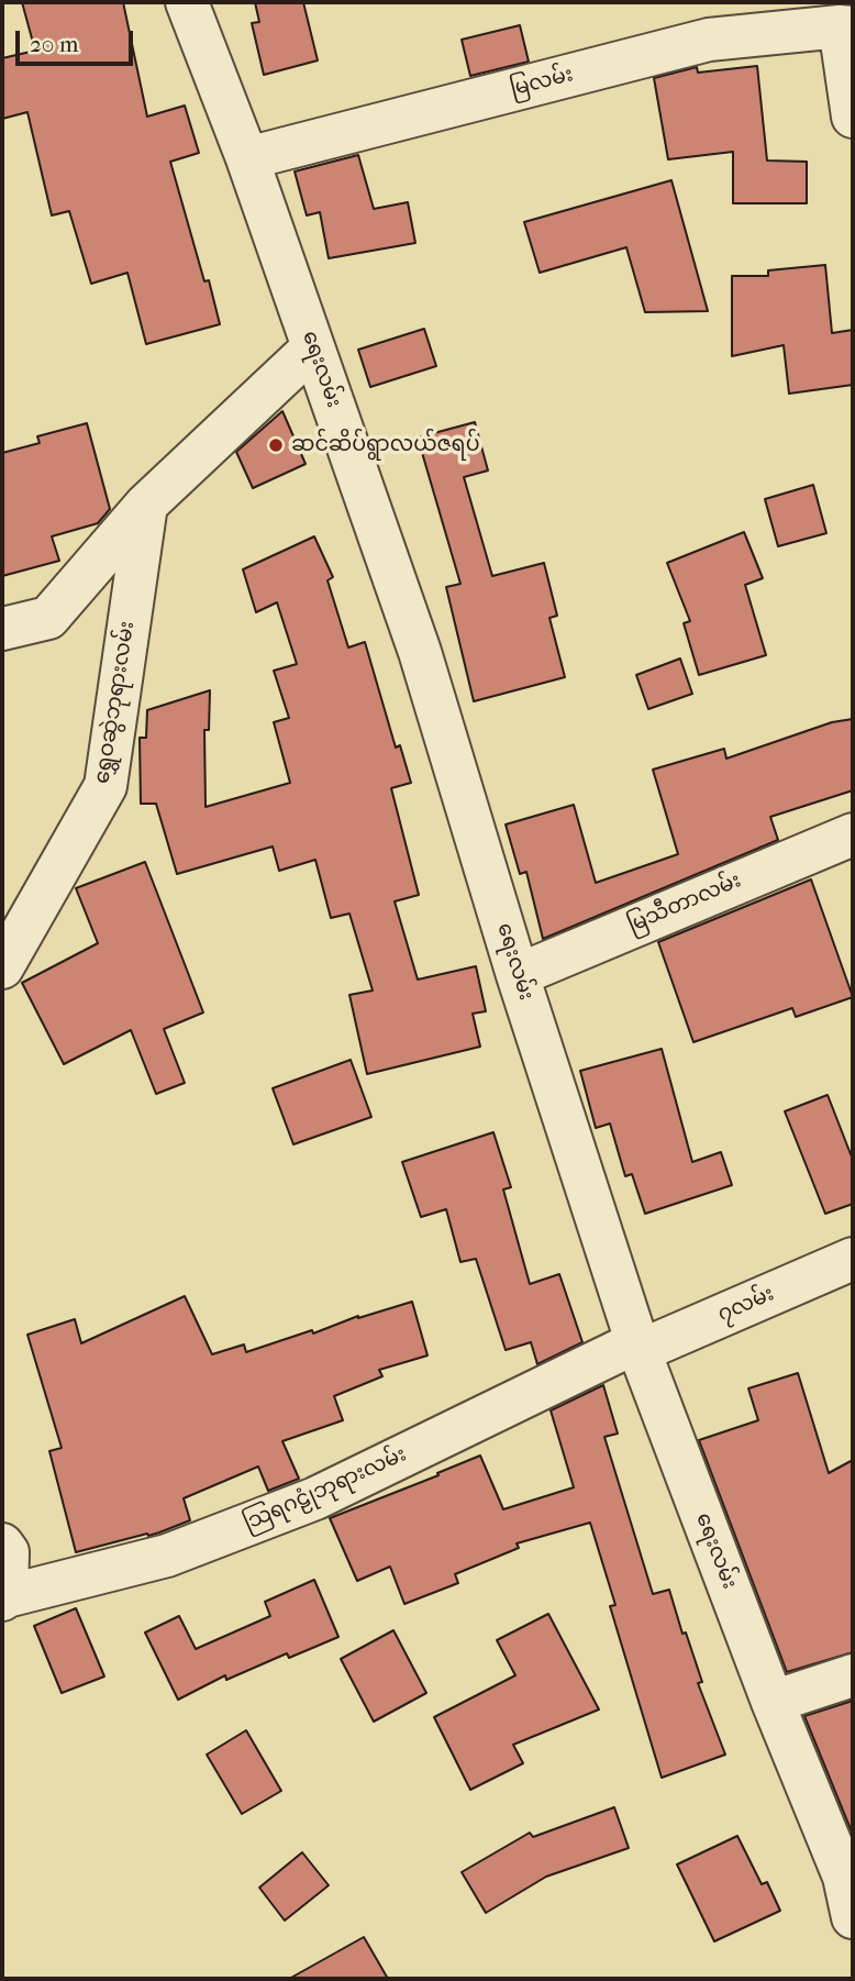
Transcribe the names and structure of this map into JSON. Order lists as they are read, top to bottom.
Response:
{
  "streets": {
    "street": [
      "မြလမ်း",
      "ရေးလမ်း",
      "ရွှေဝဆွဲဘုရားလမ်း",
      "မြသီတာလမ်း",
      "၇လမ်း",
      "သြရဂဠုံဘုရားလမ်း"
    ]
  },
  "crossings": [
    ["မြလမ်း", "ရေးလမ်း"],
    ["ရေးလမ်း", "မြသီတာလမ်း"],
    ["ရေးလမ်း", "၇လမ်း"],
    ["ရေးလမ်း", "သြရဂဠုံဘုရားလမ်း"],
    ["၇လမ်း", "သြရဂဠုံဘုရားလမ်း"]
  ],
  "places": ["ဆင်ဆိပ်ရွာလယ်ဇရပ်"],
  "scale_bar": "20 m"
}
